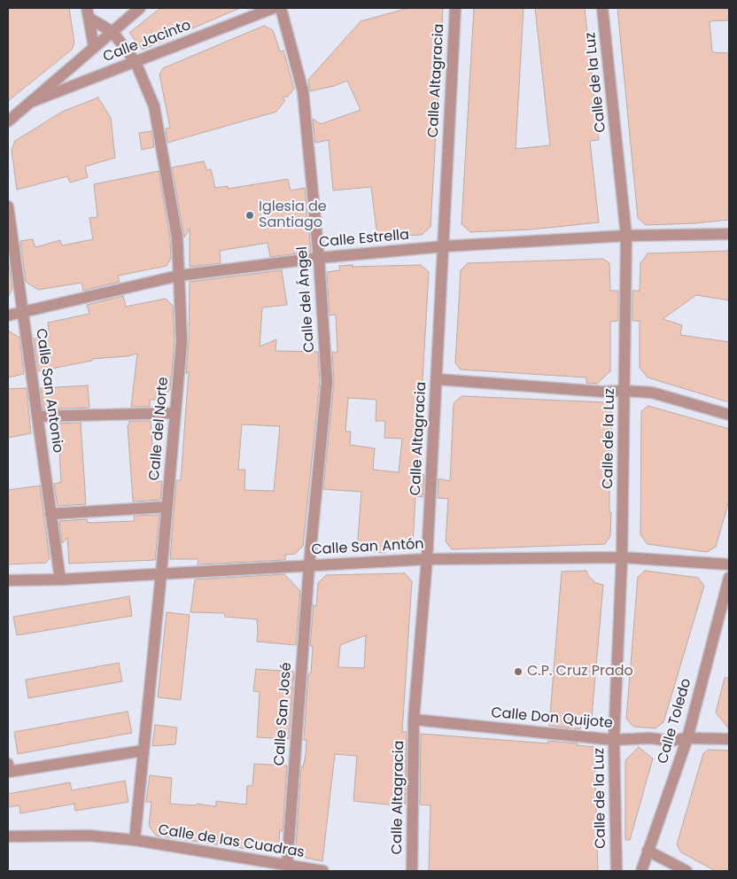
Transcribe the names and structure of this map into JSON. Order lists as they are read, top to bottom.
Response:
{
  "streets": {
    "street": [
      "Calle Jacinto",
      "Calle Altagracia",
      "Calle de la Luz",
      "Calle Estrella",
      "Calle del Ángel",
      "Calle San Antonio",
      "Calle del Norte",
      "Calle San Antón",
      "Calle San José",
      "Calle Don Quijote",
      "Calle Toledo",
      "Calle de las Cuadras"
    ]
  },
  "crossings": [
    ["Calle Jacinto", "Calle del Norte"],
    ["Calle Altagracia", "Calle Estrella"],
    ["Calle Altagracia", "Calle San Antón"],
    ["Calle Altagracia", "Calle Don Quijote"],
    ["Calle de la Luz", "Calle Estrella"],
    ["Calle de la Luz", "Calle San Antón"],
    ["Calle de la Luz", "Calle Don Quijote"],
    ["Calle Estrella", "Calle del Ángel"],
    ["Calle Estrella", "Calle San Antonio"],
    ["Calle Estrella", "Calle del Norte"],
    ["Calle del Ángel", "Calle San Antón"],
    ["Calle del Ángel", "Calle San José"],
    ["Calle San Antonio", "Calle San Antón"],
    ["Calle del Norte", "Calle San Antón"],
    ["Calle del Norte", "Calle de las Cuadras"],
    ["Calle San Antón", "Calle San José"],
    ["Calle San José", "Calle de las Cuadras"],
    ["Calle Don Quijote", "Calle Toledo"]
  ],
  "places": ["Iglesia de Santiago", "C.P. Cruz Prado"]
}
